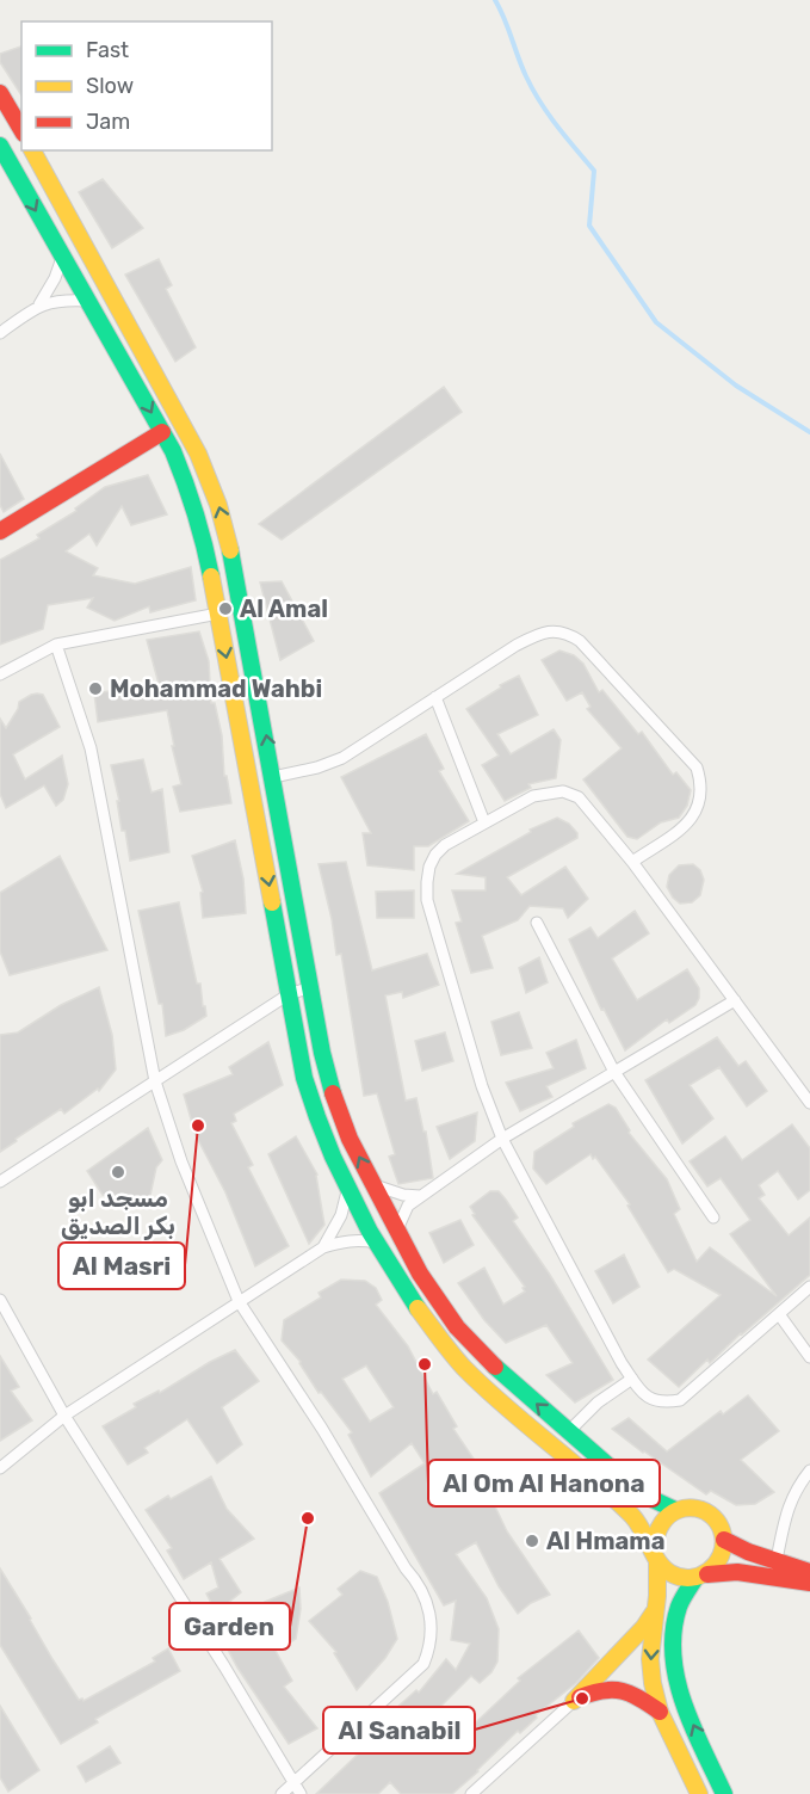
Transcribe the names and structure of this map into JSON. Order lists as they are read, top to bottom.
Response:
{
  "places": [
    "Al Amal",
    "Mohammad Wahbi",
    "Al Masri",
    "مسجد ابو بكر الصديق",
    "Al Om Al Hanona",
    "Garden",
    "Al Hmama",
    "Al Sanabil"
  ],
  "legend": ["Fast", "Slow", "Jam"]
}
